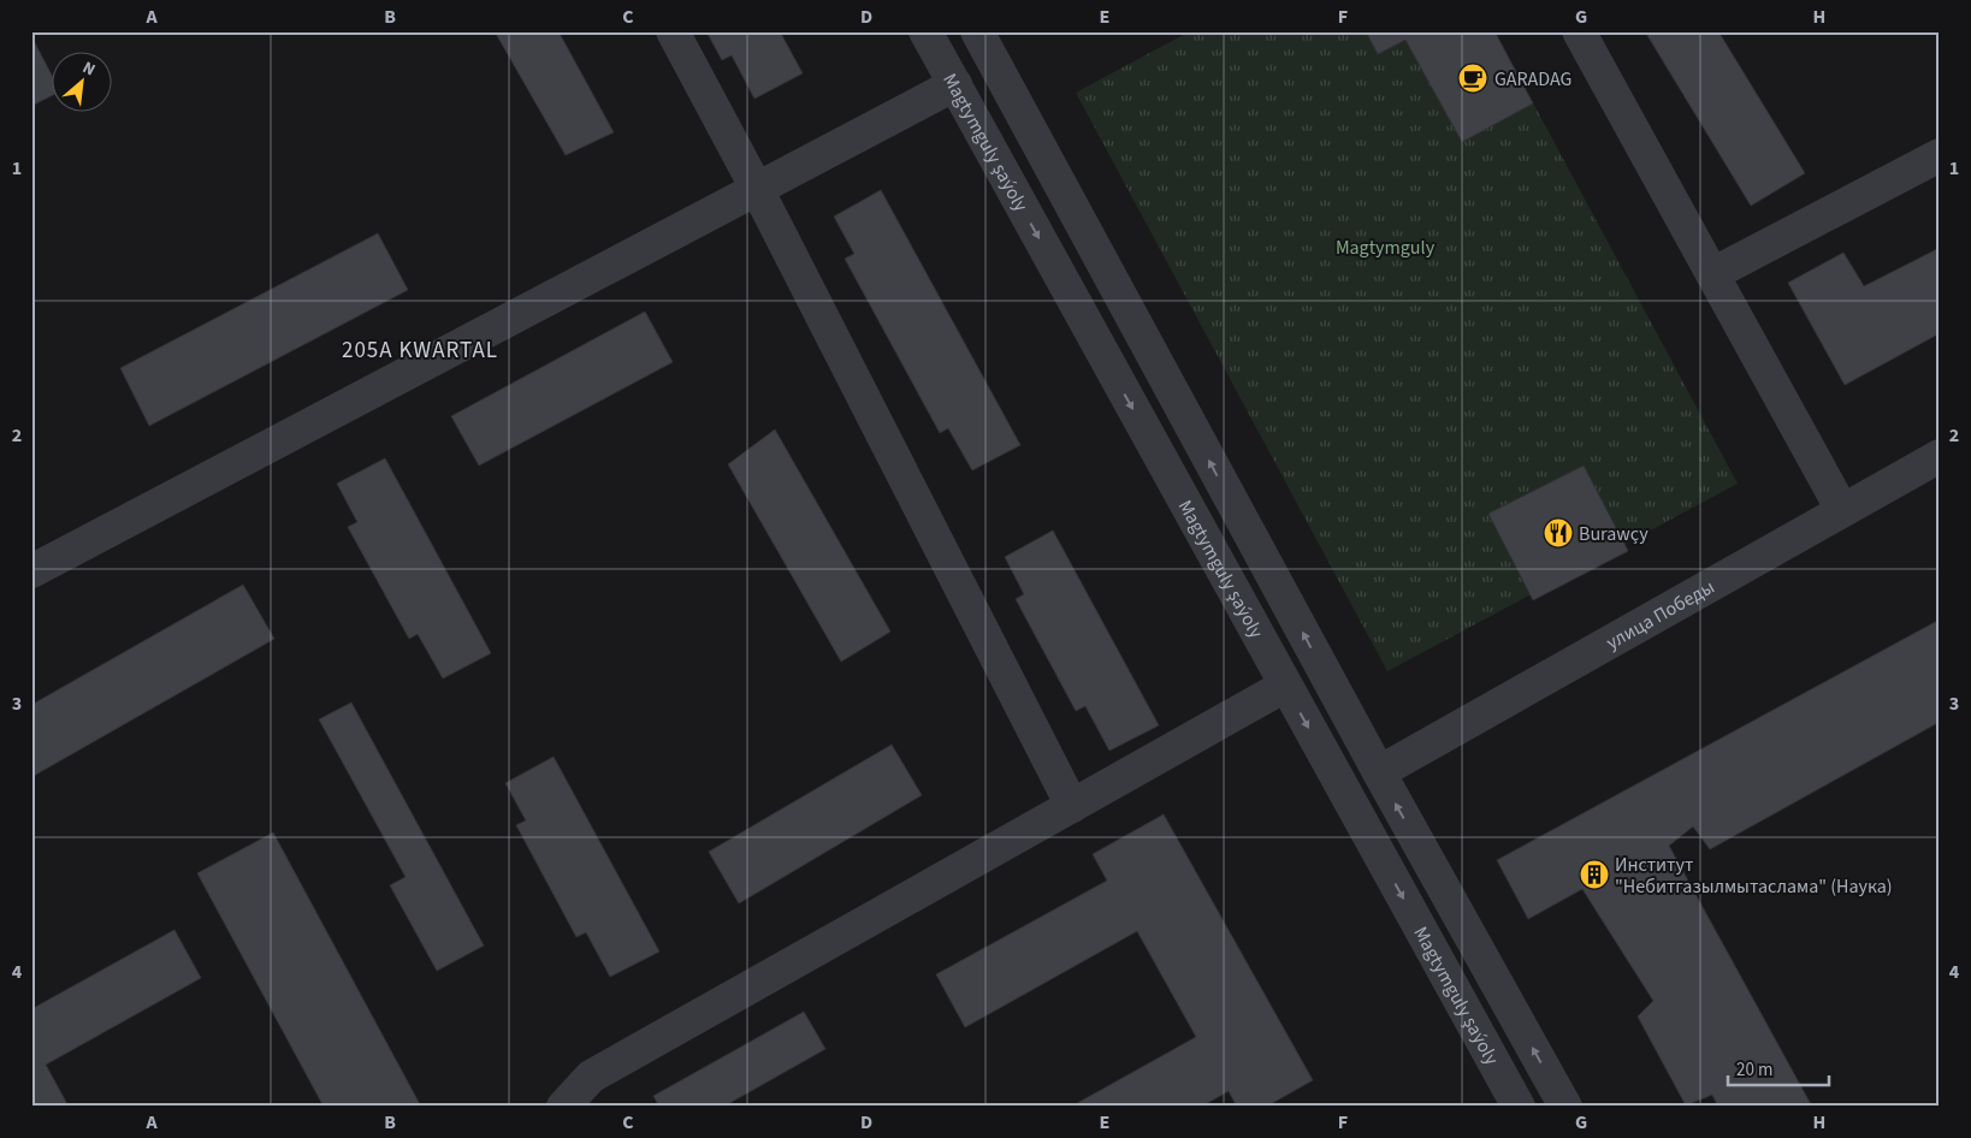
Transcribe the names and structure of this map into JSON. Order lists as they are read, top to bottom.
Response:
{
  "streets": {
    "street": ["Magtymguly şaýoly", "улица Победы"]
  },
  "crossings": [
    ["Magtymguly şaýoly", "улица Победы"]
  ],
  "districts": ["205A KWARTAL"],
  "parks": ["Magtymguly"],
  "places": {
    "cafe": ["GARADAG"],
    "restaurant": ["Burawçy"],
    "building": ["Институт \"Небитгазылмытаслама\" (Наука)"]
  },
  "scale_bar": "20 m",
  "north": "top right",
  "grid": {
    "columns": [
      "A",
      "B",
      "C",
      "D",
      "E",
      "F",
      "G",
      "H"
    ],
    "rows": [
      "1",
      "2",
      "3",
      "4"
    ]
  }
}
